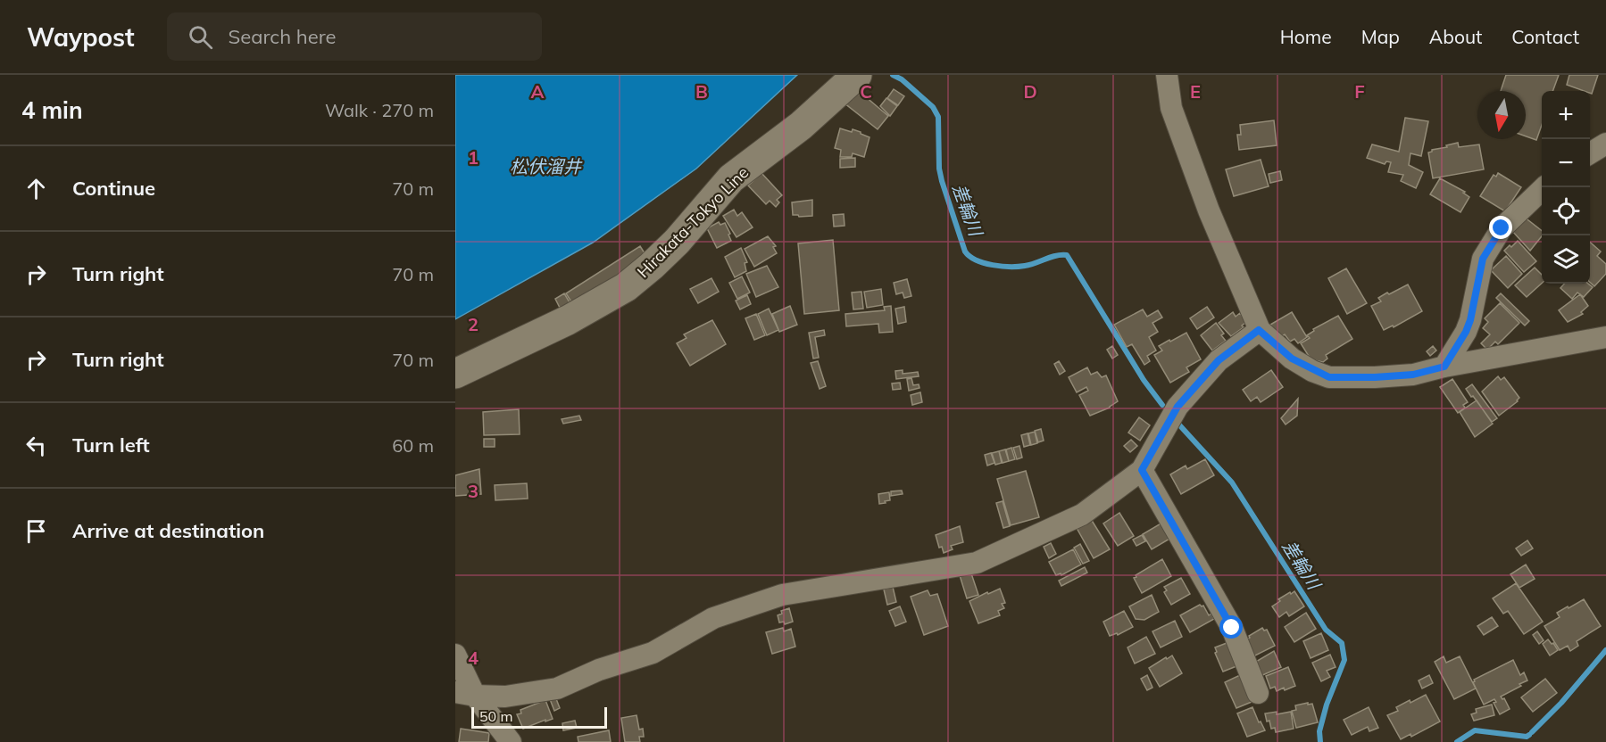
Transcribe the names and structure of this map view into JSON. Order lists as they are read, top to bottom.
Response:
{
  "streets": {
    "main road": ["Hirakata-Tokyo Line"]
  },
  "water": ["松伏溜井", "差輪川"],
  "scale_bar": "50 m",
  "north": "bottom",
  "page": {
    "header": "Waypost",
    "search": "Search here",
    "nav": [
      "Home",
      "Map",
      "About",
      "Contact"
    ],
    "heading": ["4 min", "Walk · 270 m"],
    "map_buttons": ["+", "−"],
    "list": [
      ["Continue", "70 m"],
      ["Turn right", "70 m"],
      ["Turn right", "70 m"],
      ["Turn left", "60 m"],
      "Arrive at destination"
    ],
    "scale": "50 m"
  },
  "grid": {
    "columns": [
      "A",
      "B",
      "C",
      "D",
      "E",
      "F"
    ],
    "rows": [
      "1",
      "2",
      "3",
      "4"
    ]
  }
}
